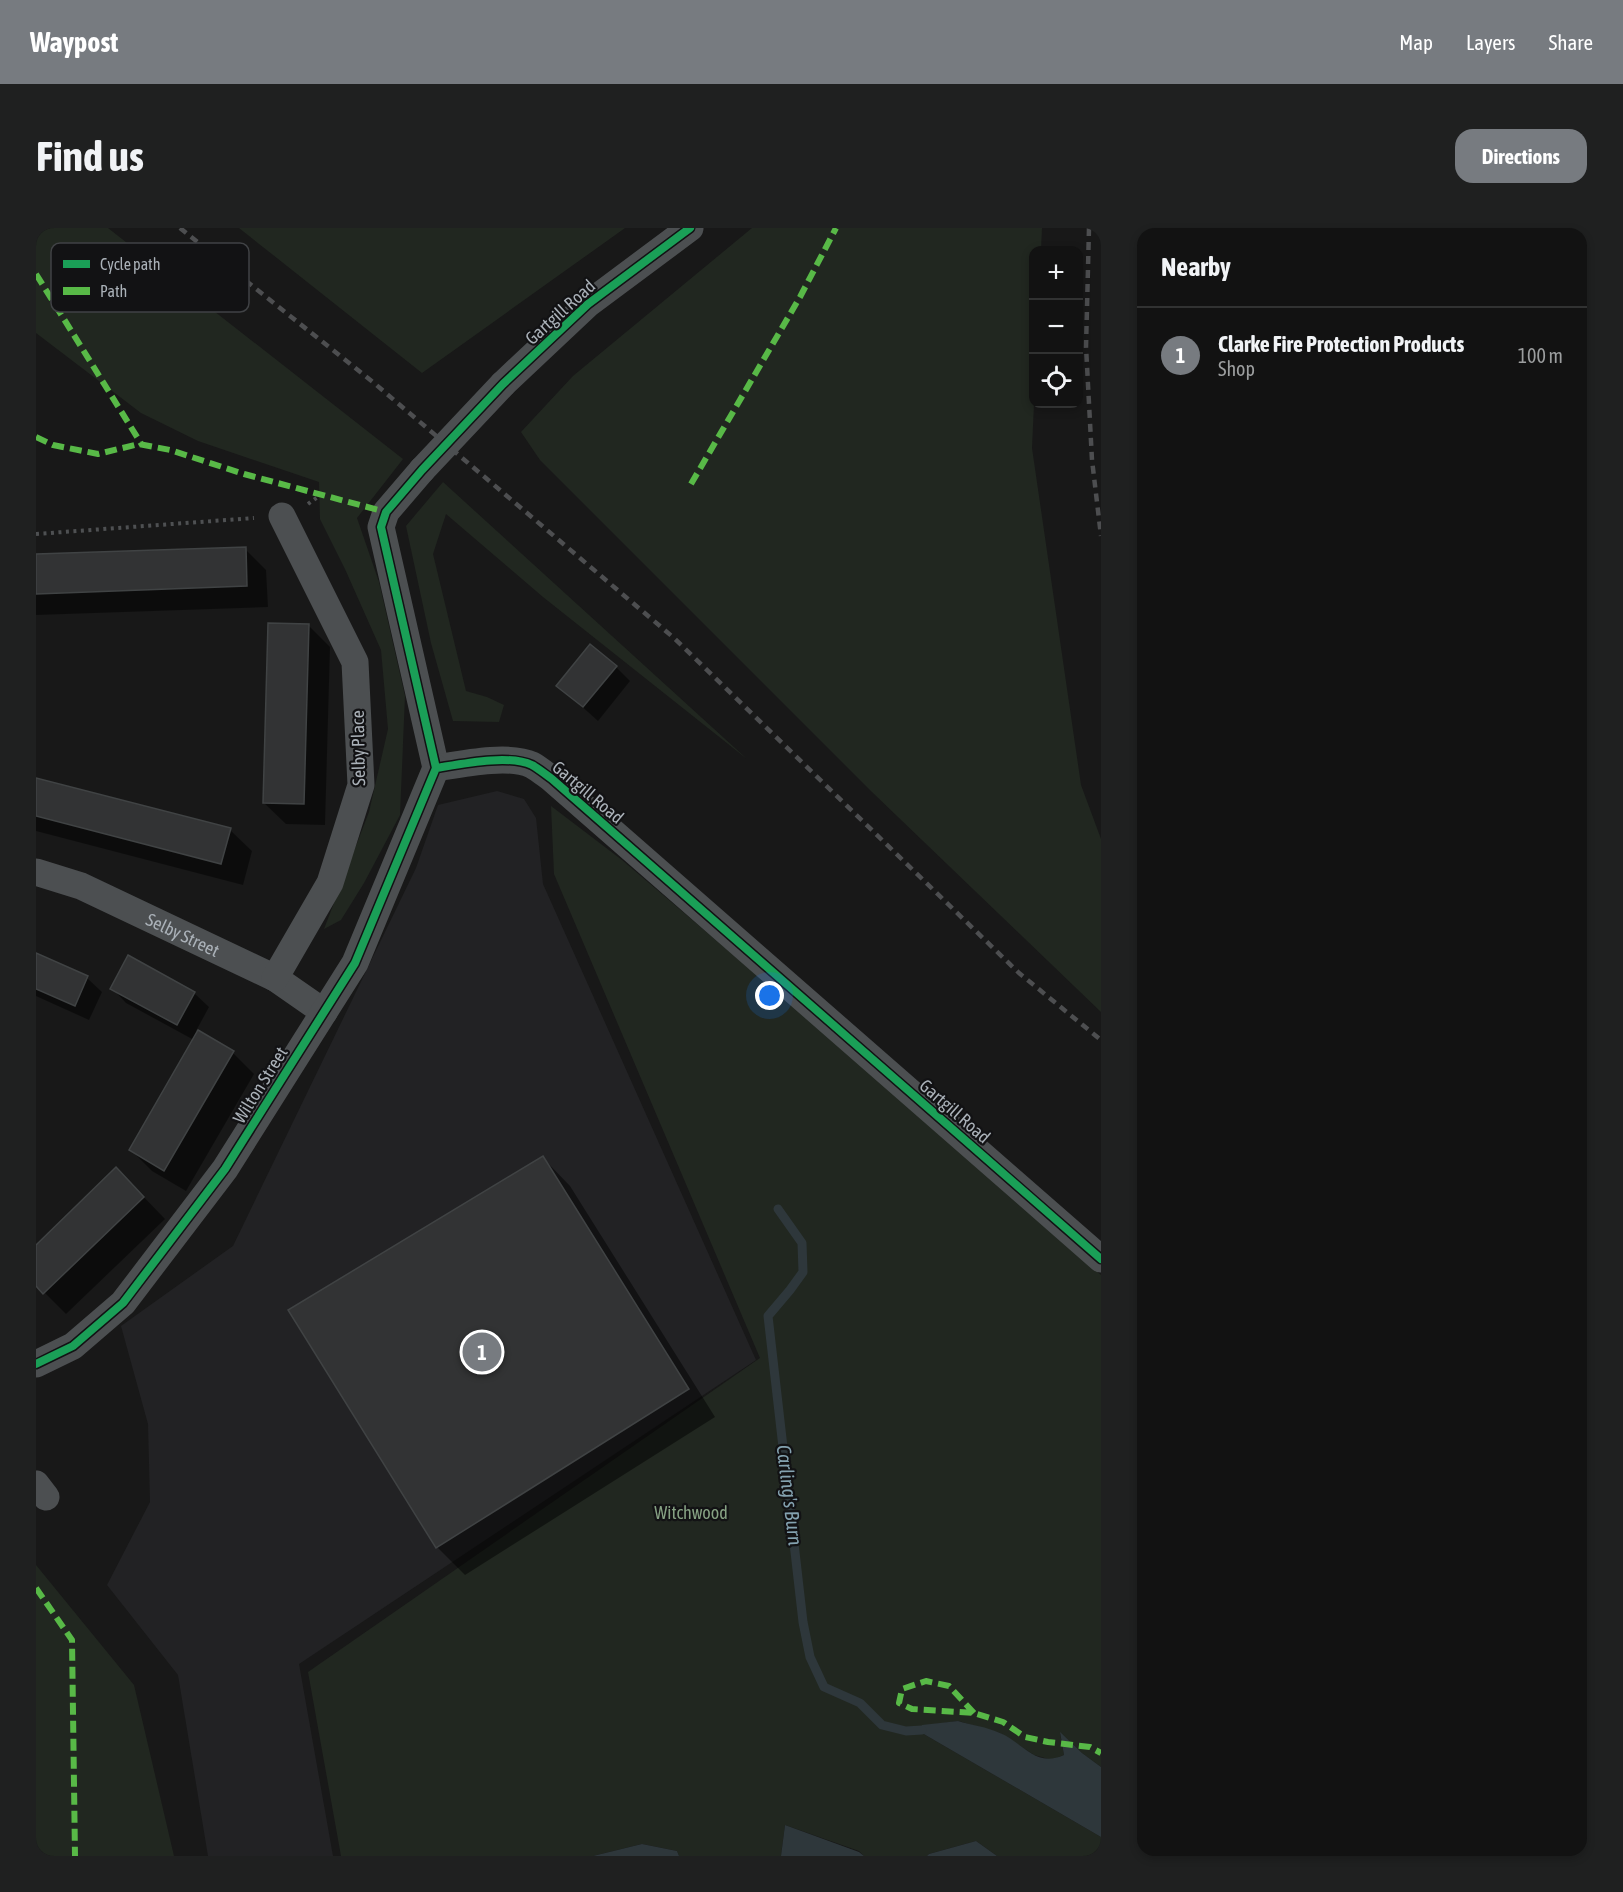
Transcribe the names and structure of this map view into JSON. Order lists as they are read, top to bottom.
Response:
{
  "streets": {
    "street": [
      "Gartgill Road",
      "Selby Place",
      "Selby Street",
      "Wilton Street"
    ]
  },
  "crossings": [
    ["Gartgill Road", "Wilton Street"],
    ["Selby Place", "Selby Street"],
    ["Selby Street", "Wilton Street"]
  ],
  "water": ["Carling's Burn"],
  "parks": ["Witchwood"],
  "legend": ["Cycle path", "Path"],
  "page": {
    "header": "Waypost",
    "nav": ["Map", "Layers", "Share"],
    "buttons": "Directions",
    "title": "Find us",
    "heading": "Nearby",
    "map_buttons": ["+", "−"],
    "list": [
      {
        "mark": "1",
        "name": "Clarke Fire Protection Products",
        "note": "Shop",
        "value": "100 m"
      }
    ],
    "pins": "1"
  }
}
